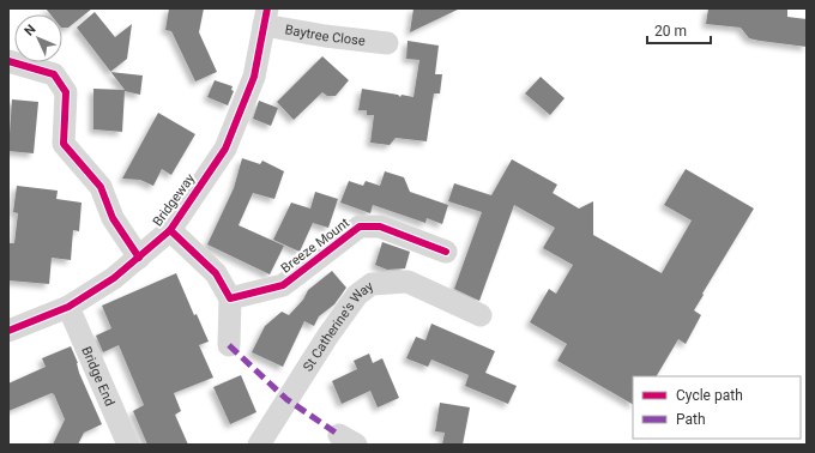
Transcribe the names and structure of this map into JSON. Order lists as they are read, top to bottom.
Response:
{
  "streets": {
    "street": [
      "Baytree Close",
      "Bridgeway",
      "Breeze Mount",
      "St Catherine's Way",
      "Bridge End"
    ]
  },
  "crossings": [
    ["Baytree Close", "Bridgeway"],
    ["Bridgeway", "Bridge End"]
  ],
  "legend": ["Cycle path", "Path"],
  "scale_bar": "20 m",
  "north": "top left"
}
